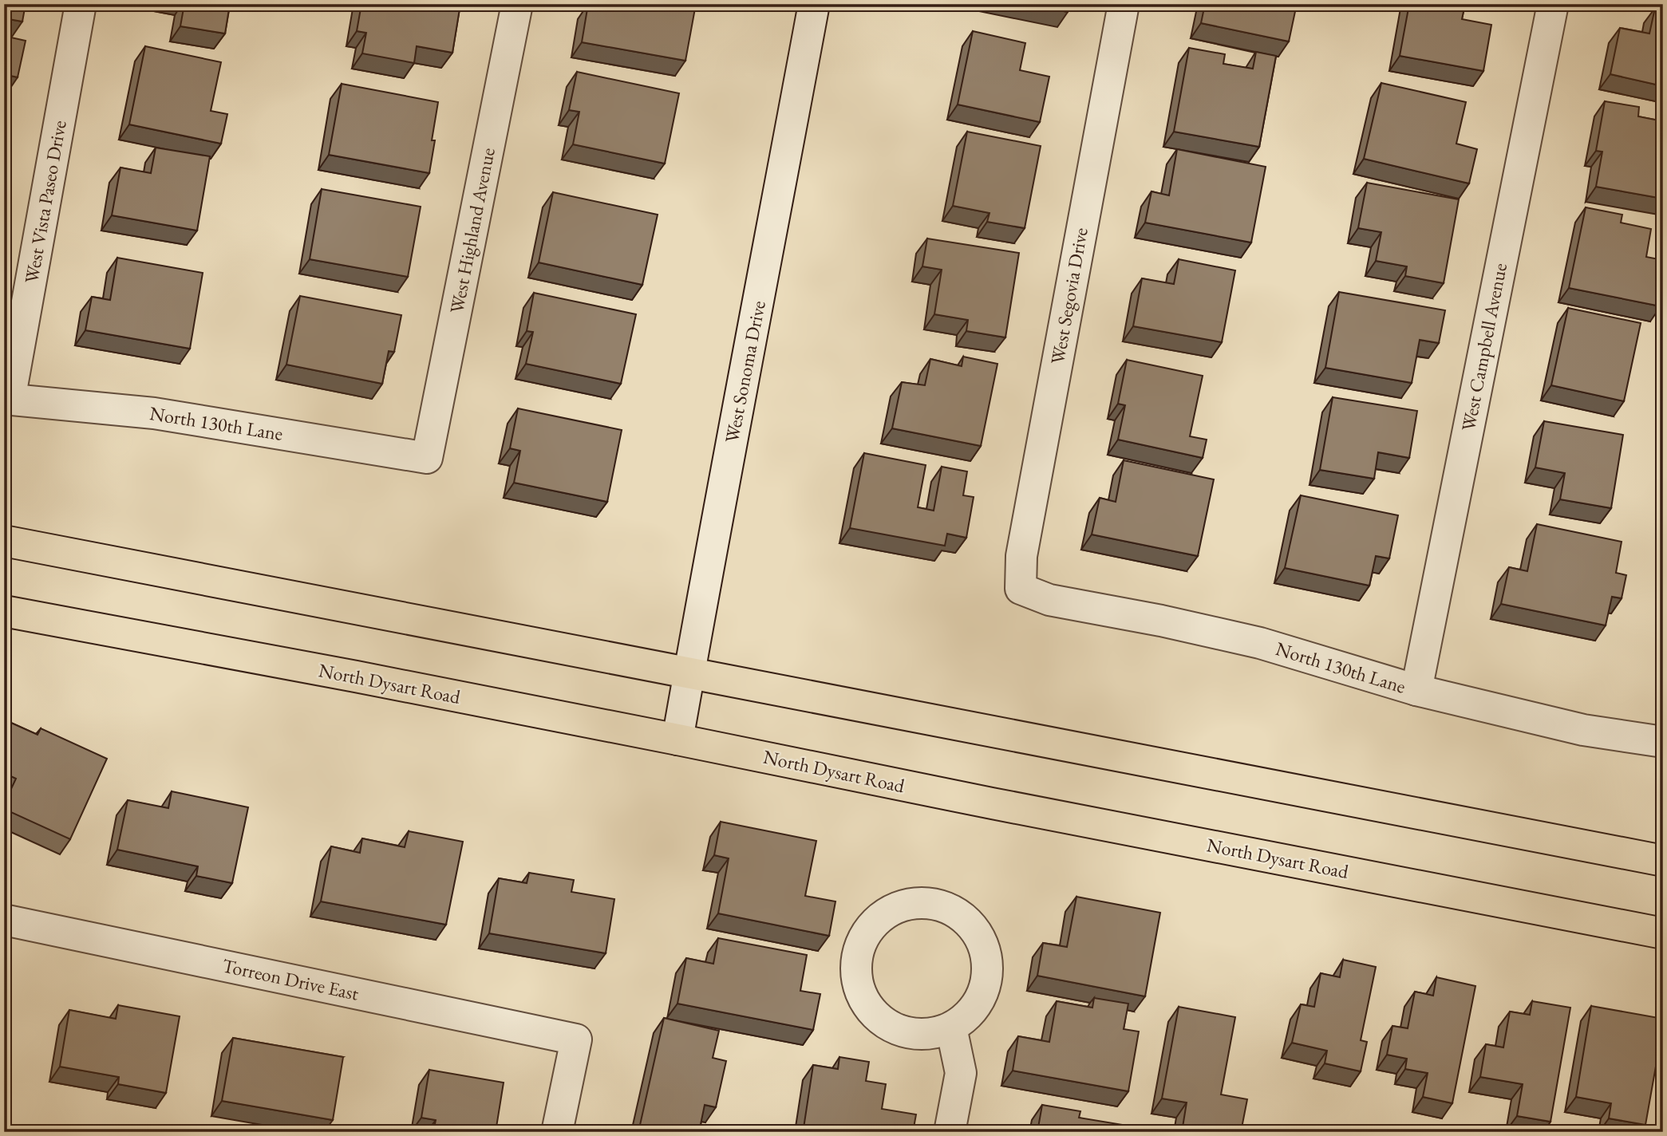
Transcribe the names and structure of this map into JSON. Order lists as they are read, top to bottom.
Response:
{
  "streets": {
    "main road": ["North Dysart Road"],
    "street": [
      "West Vista Paseo Drive",
      "West Highland Avenue",
      "West Segovia Drive",
      "West Campbell Avenue",
      "West Sonoma Drive",
      "North 130th Lane",
      "Torreon Drive East"
    ]
  },
  "crossings": [
    ["West Vista Paseo Drive", "North 130th Lane"],
    ["West Highland Avenue", "North 130th Lane"],
    ["West Segovia Drive", "North 130th Lane"],
    ["West Campbell Avenue", "North 130th Lane"],
    ["West Sonoma Drive", "North Dysart Road"]
  ]
}
